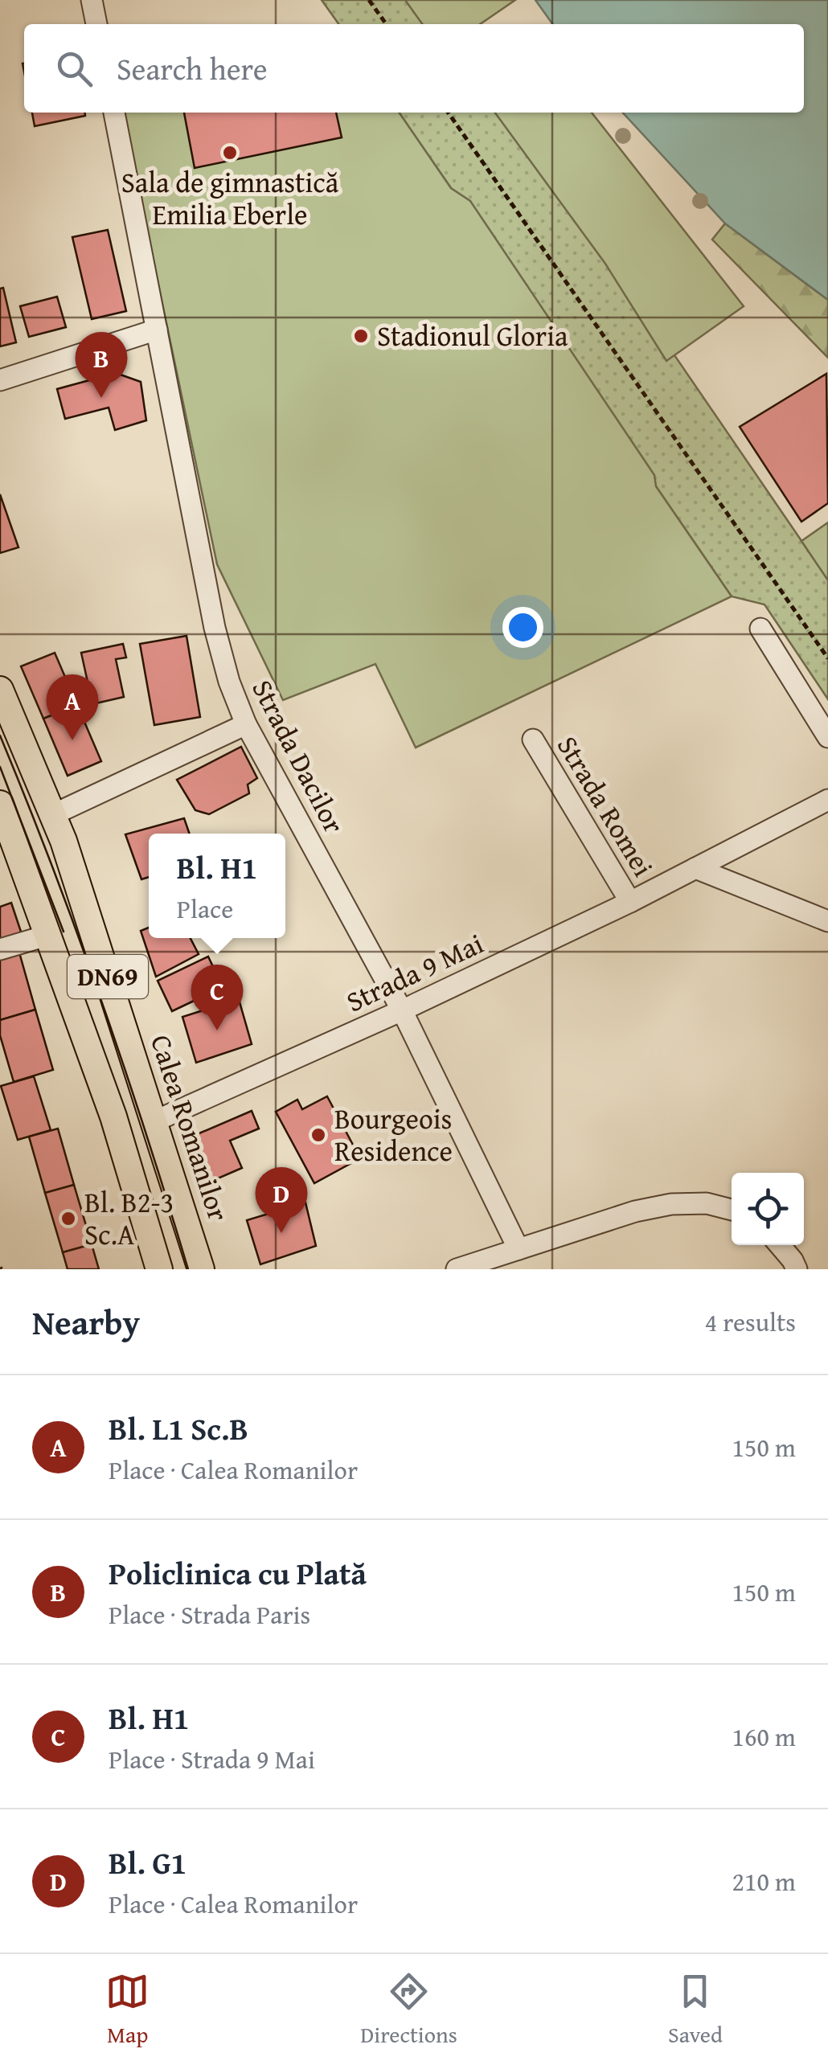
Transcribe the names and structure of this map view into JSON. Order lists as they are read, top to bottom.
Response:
{
  "streets": {
    "main road": ["DN69", "Calea Romanilor"],
    "street": ["Strada Dacilor", "Strada Romei", "Strada 9 Mai"]
  },
  "crossings": [
    ["Strada Dacilor", "Strada 9 Mai"],
    ["Strada Romei", "Strada 9 Mai"],
    ["Strada 9 Mai", "Calea Romanilor"]
  ],
  "places": [
    "Sala de gimnastică Emilia Eberle",
    "Stadionul Gloria",
    "Bourgeois Residence",
    "Bl. B2-3 Sc.A"
  ],
  "page": {
    "search": "Search here",
    "pins": [
      "B",
      "A",
      "C",
      "D"
    ],
    "popup": ["Bl. H1", "Place"],
    "heading": ["Nearby", "4 results"],
    "list": [
      {
        "mark": "A",
        "name": "Bl. L1 Sc.B",
        "note": "Place · Calea Romanilor",
        "value": "150 m"
      },
      {
        "mark": "B",
        "name": "Policlinica cu Plată",
        "note": "Place · Strada Paris",
        "value": "150 m"
      },
      {
        "mark": "C",
        "name": "Bl. H1",
        "note": "Place · Strada 9 Mai",
        "value": "160 m"
      },
      {
        "mark": "D",
        "name": "Bl. G1",
        "note": "Place · Calea Romanilor",
        "value": "210 m"
      }
    ],
    "nav": ["Map", "Directions", "Saved"]
  }
}
